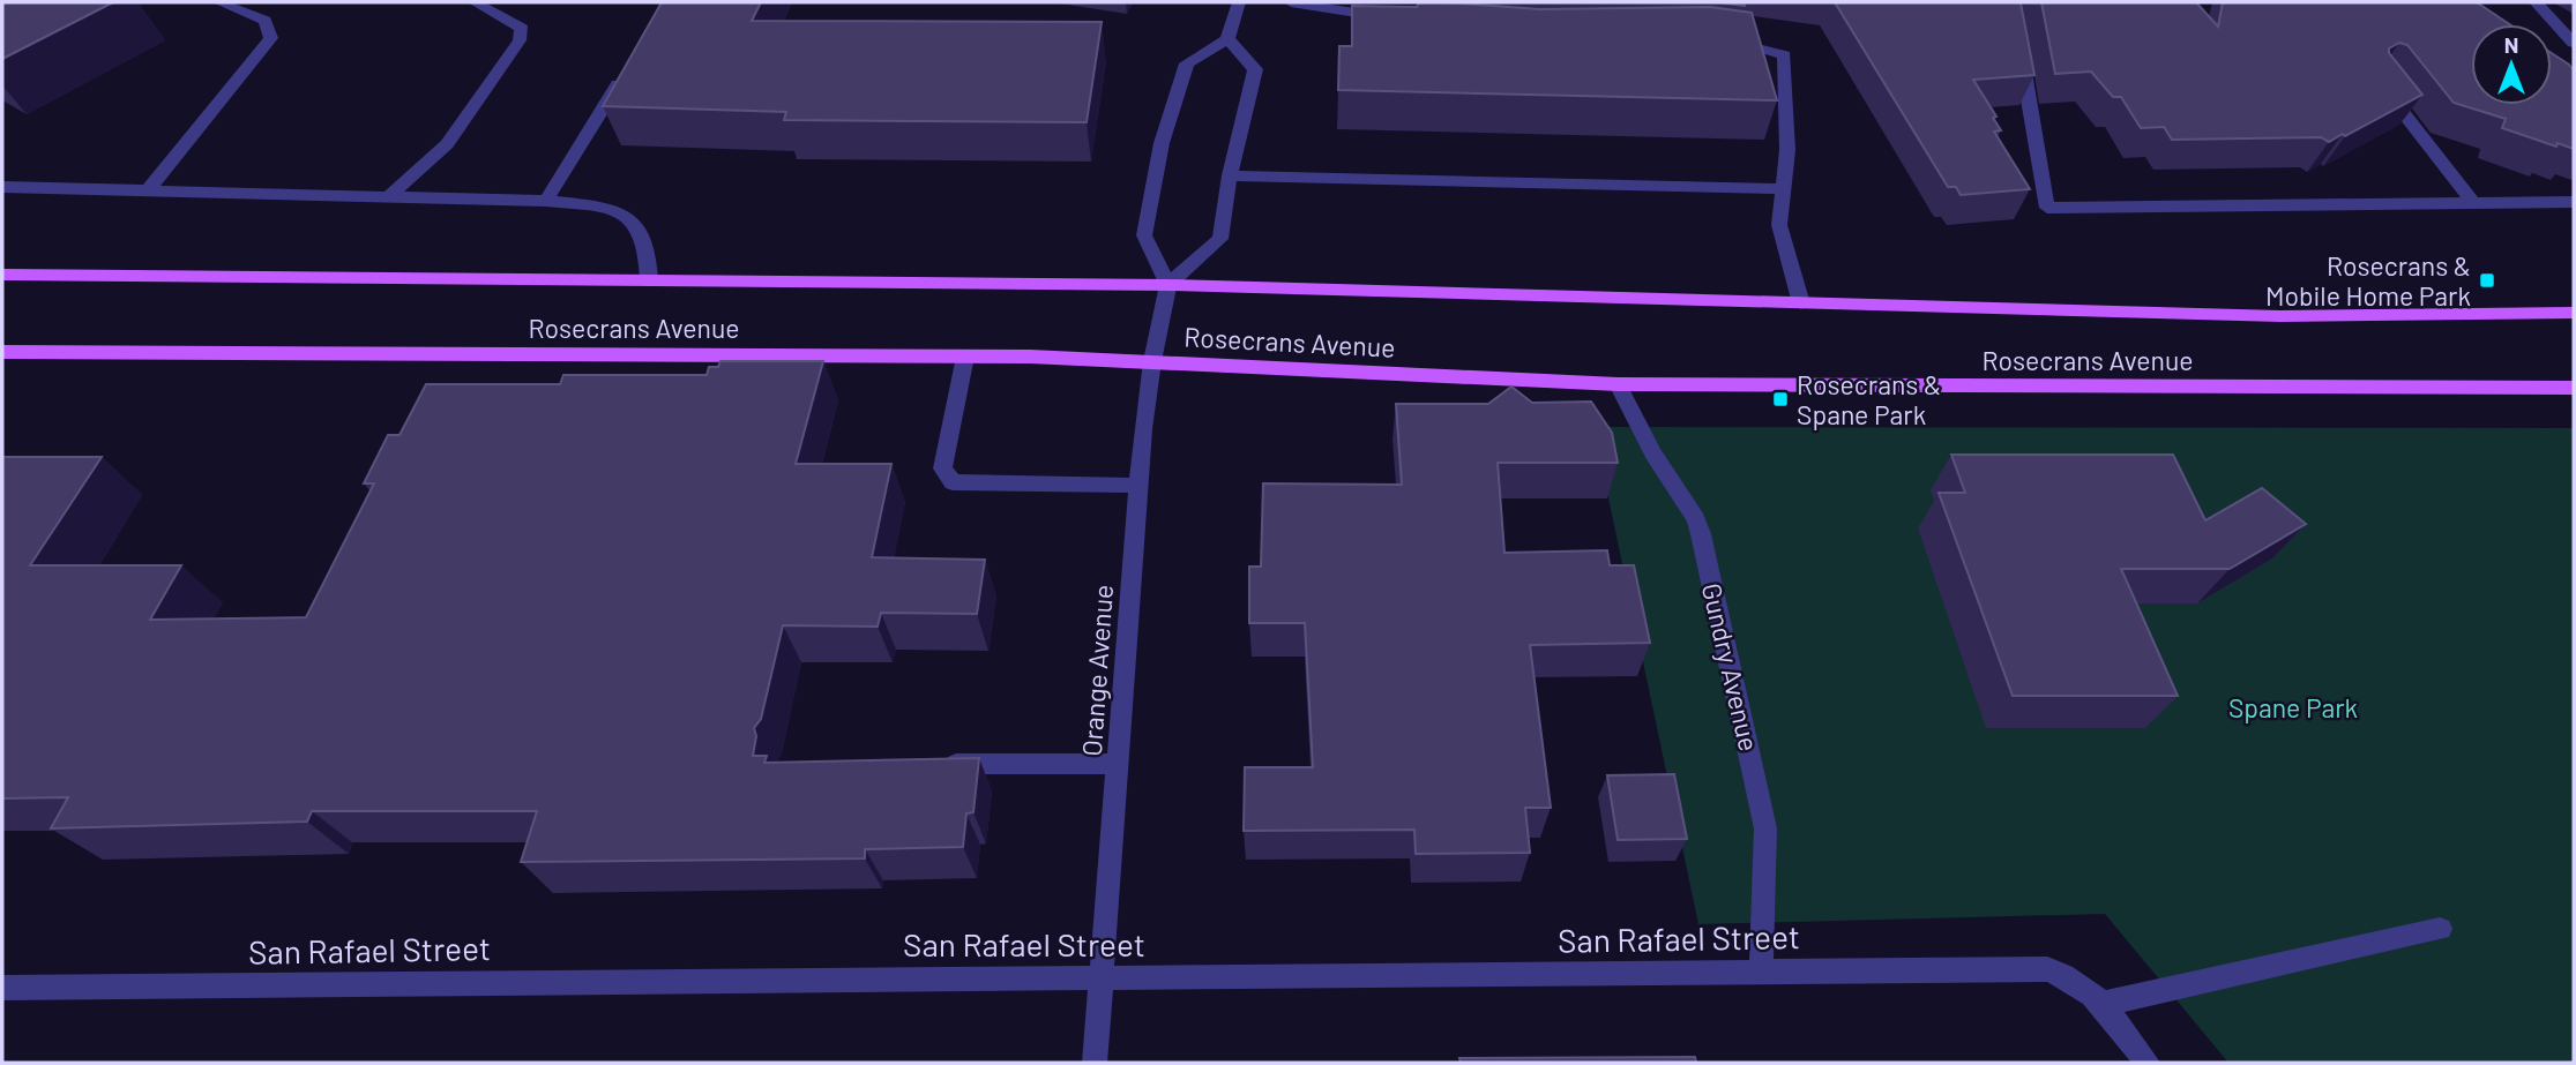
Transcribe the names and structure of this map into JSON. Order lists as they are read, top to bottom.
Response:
{
  "streets": {
    "main road": ["Rosecrans Avenue"],
    "street": ["Gundry Avenue", "Orange Avenue", "San Rafael Street"]
  },
  "crossings": [
    ["Rosecrans Avenue", "Gundry Avenue"],
    ["Rosecrans Avenue", "Orange Avenue"],
    ["Gundry Avenue", "San Rafael Street"],
    ["Orange Avenue", "San Rafael Street"]
  ],
  "parks": ["Spane Park"],
  "places": {
    "transit": ["Rosecrans & Mobile Home Park", "Rosecrans & Spane Park"]
  },
  "north": "top"
}
